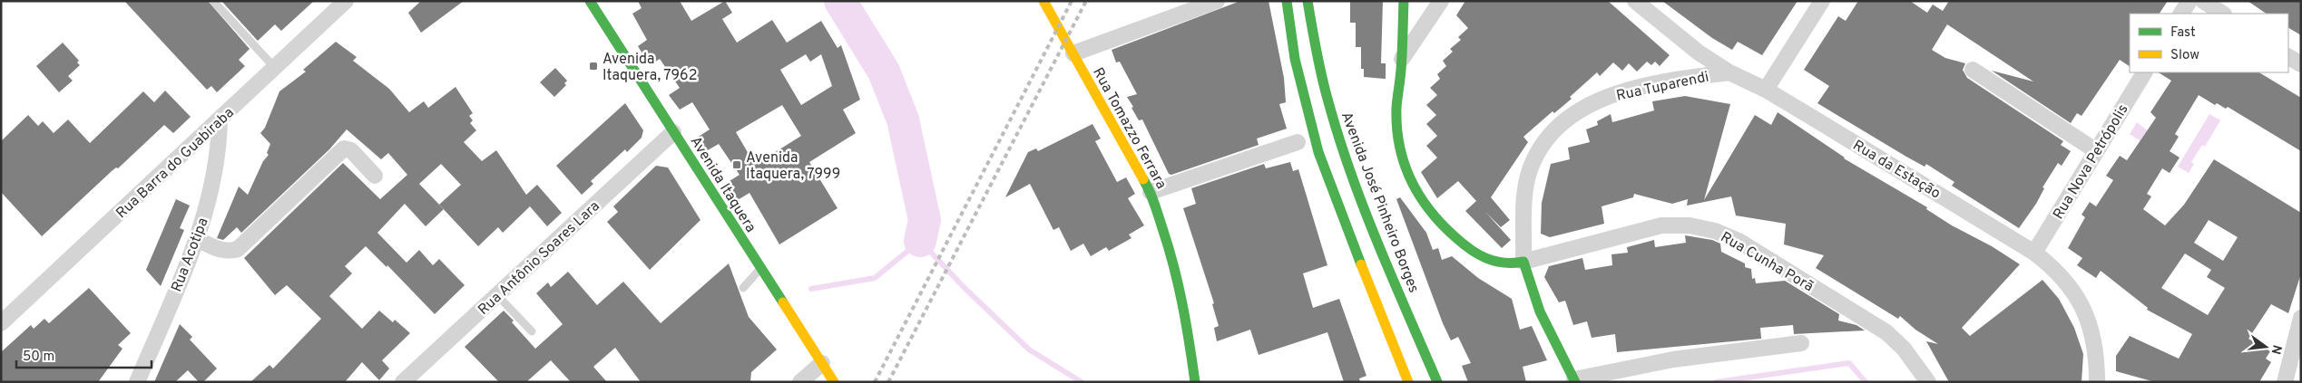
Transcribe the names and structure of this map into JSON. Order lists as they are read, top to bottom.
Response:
{
  "streets": {
    "main road": ["Rua Tomazzo Ferrara", "Avenida Itaquera", "Avenida José Pinheiro Borges"],
    "street": [
      "Rua Tuparendi",
      "Rua Nova Petrópolis",
      "Rua Barra do Guabiraba",
      "Rua da Estação",
      "Rua Acotipa",
      "Rua Antônio Soares Lara",
      "Rua Cunha Porã"
    ]
  },
  "crossings": [
    ["Rua Tuparendi", "Rua da Estação"],
    ["Rua Tuparendi", "Rua Cunha Porã"],
    ["Rua Nova Petrópolis", "Rua da Estação"],
    ["Rua Barra do Guabiraba", "Rua Acotipa"],
    ["Avenida Itaquera", "Rua Antônio Soares Lara"]
  ],
  "places": {
    "transit": ["Avenida Itaquera, 7962", "Avenida Itaquera, 7999"]
  },
  "legend": ["Fast", "Slow"],
  "scale_bar": "50 m",
  "north": "right"
}
